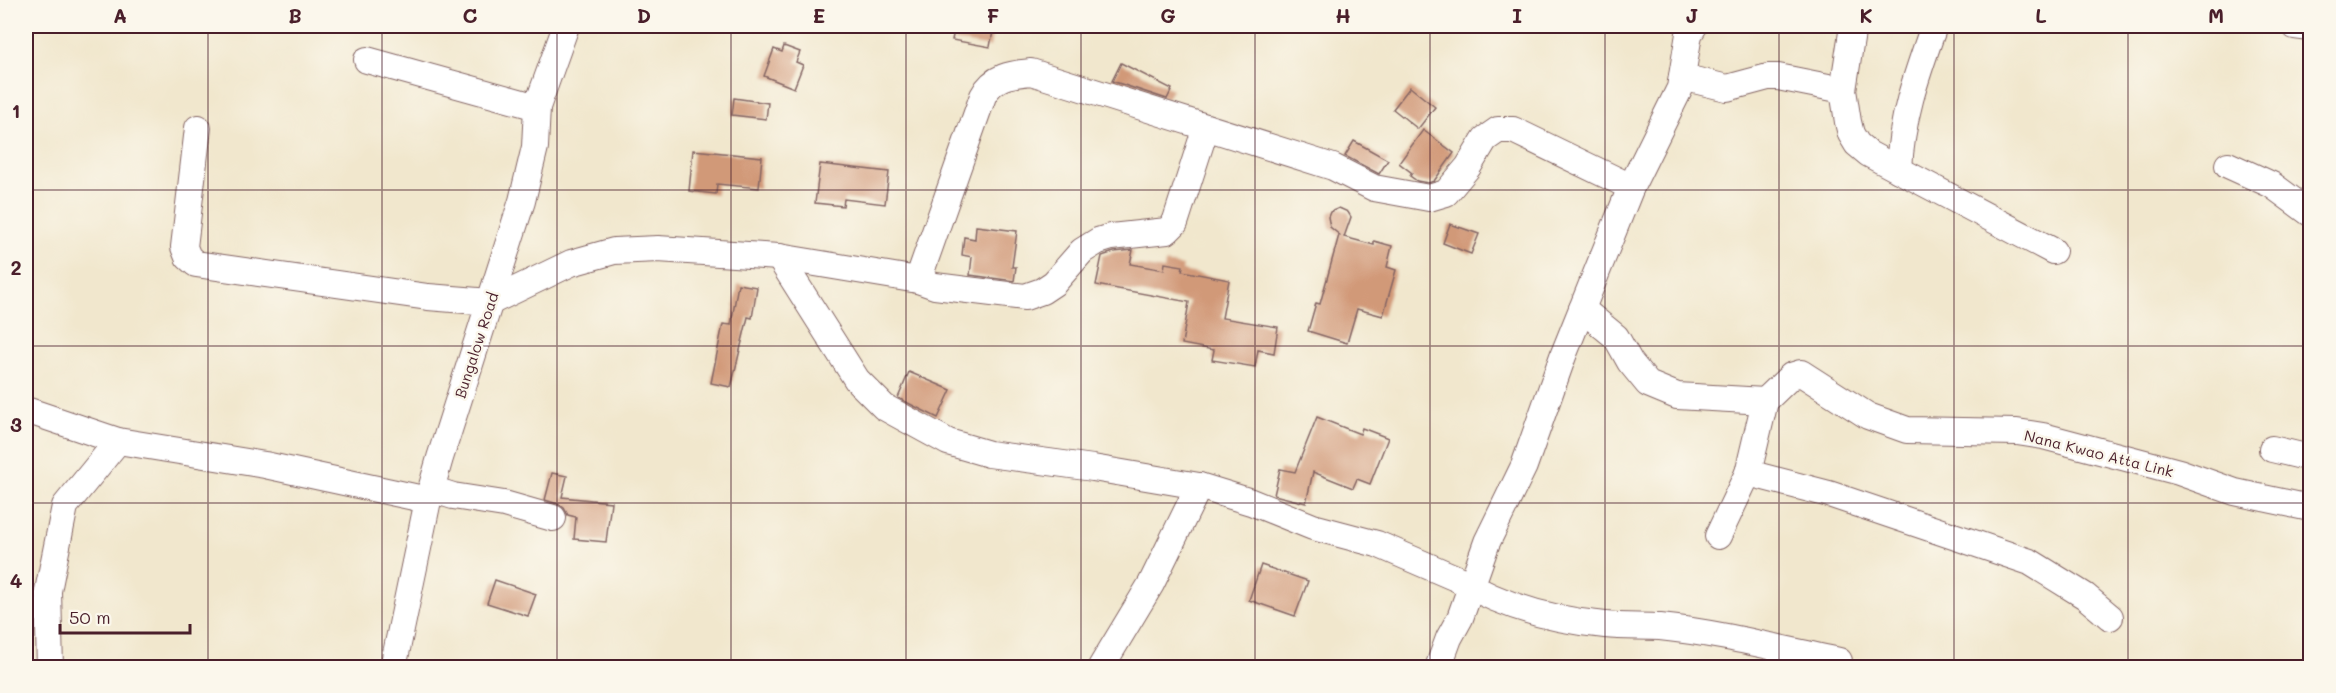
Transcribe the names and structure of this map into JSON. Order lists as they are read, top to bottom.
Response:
{
  "streets": {
    "street": ["Bungalow Road", "Nana Kwao Atta Link"]
  },
  "scale_bar": "50 m",
  "grid": {
    "columns": [
      "A",
      "B",
      "C",
      "D",
      "E",
      "F",
      "G",
      "H",
      "I",
      "J",
      "K",
      "L",
      "M"
    ],
    "rows": [
      "1",
      "2",
      "3",
      "4"
    ]
  }
}
